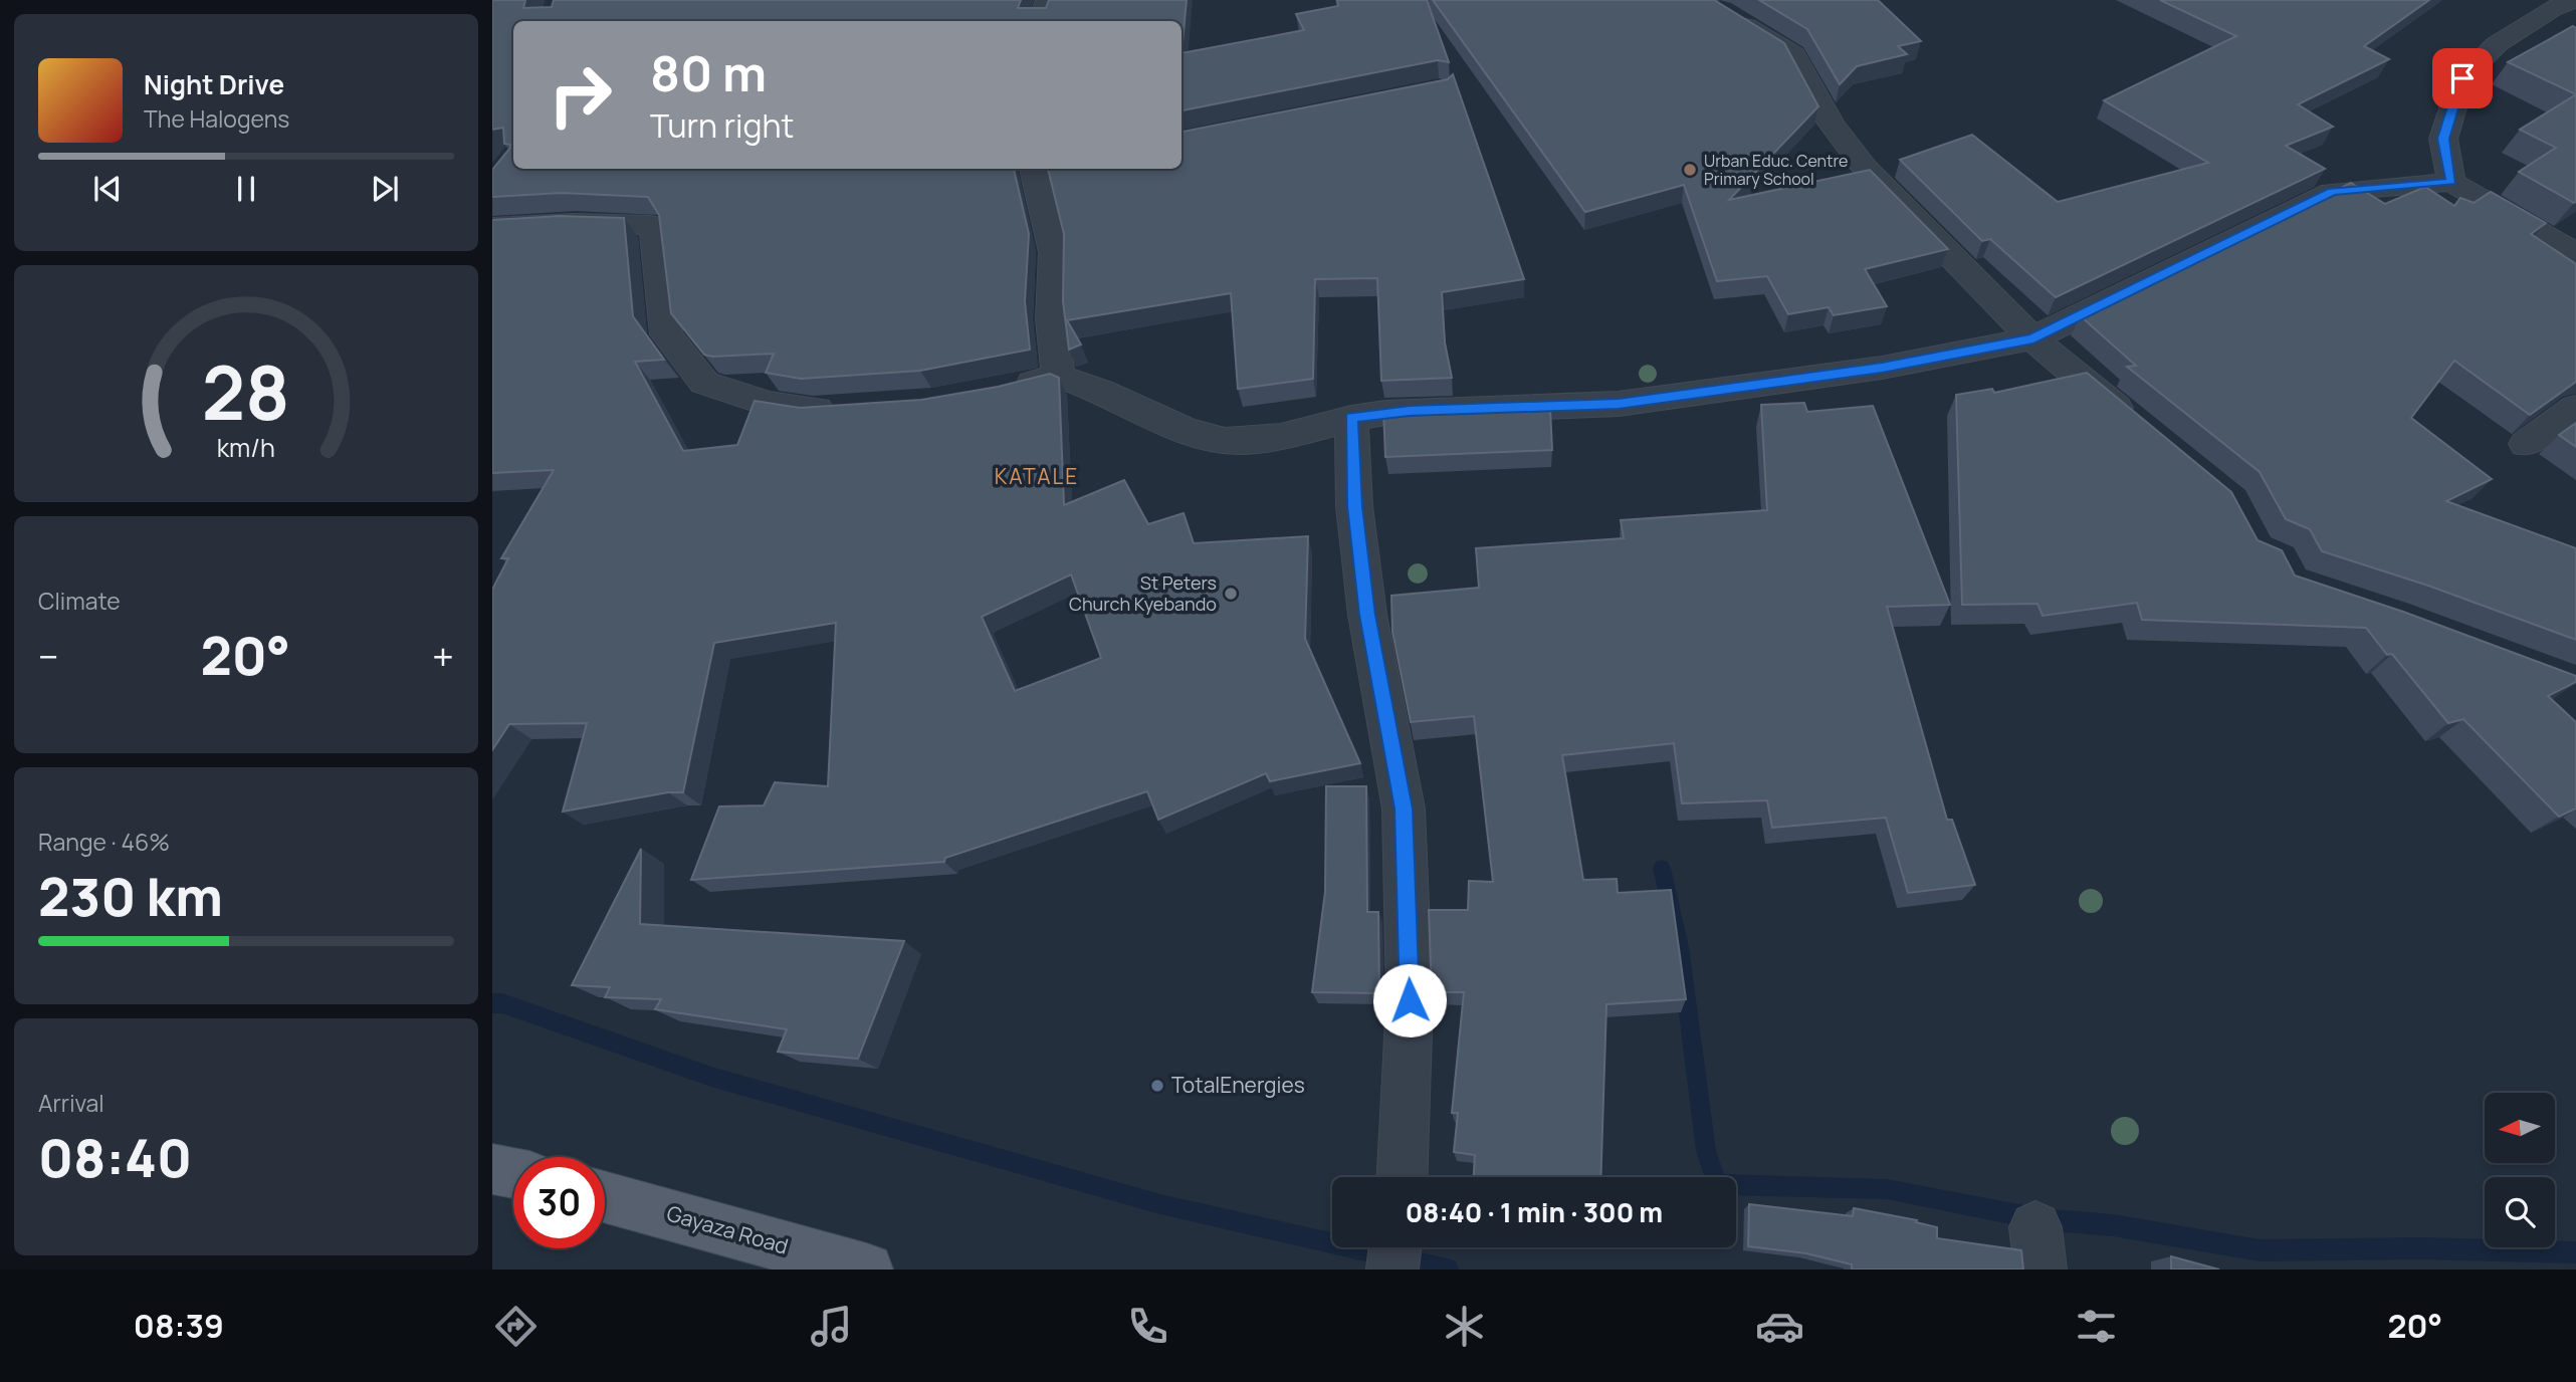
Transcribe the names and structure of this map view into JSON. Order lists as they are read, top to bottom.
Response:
{
  "streets": {
    "main road": ["Gayaza Road"]
  },
  "districts": ["KATALE"],
  "places": ["Urban Educ. Centre Primary School", "St Peters Church Kyebando", "TotalEnergies"],
  "north": "left",
  "page": {
    "turn": ["80 m", "Turn right"],
    "song": ["Night Drive", "The Halogens"],
    "tile": [
      "Climate",
      ["Range · 46%", "230 km"],
      ["Arrival", "08:40"]
    ],
    "heat": ["−", "20°", "+"],
    "limit": "30",
    "trip": "08:40 · 1 min · 300 m",
    "tabs": ["08:39", "20°"],
    "gauge": ["28", "km/h"]
  }
}
